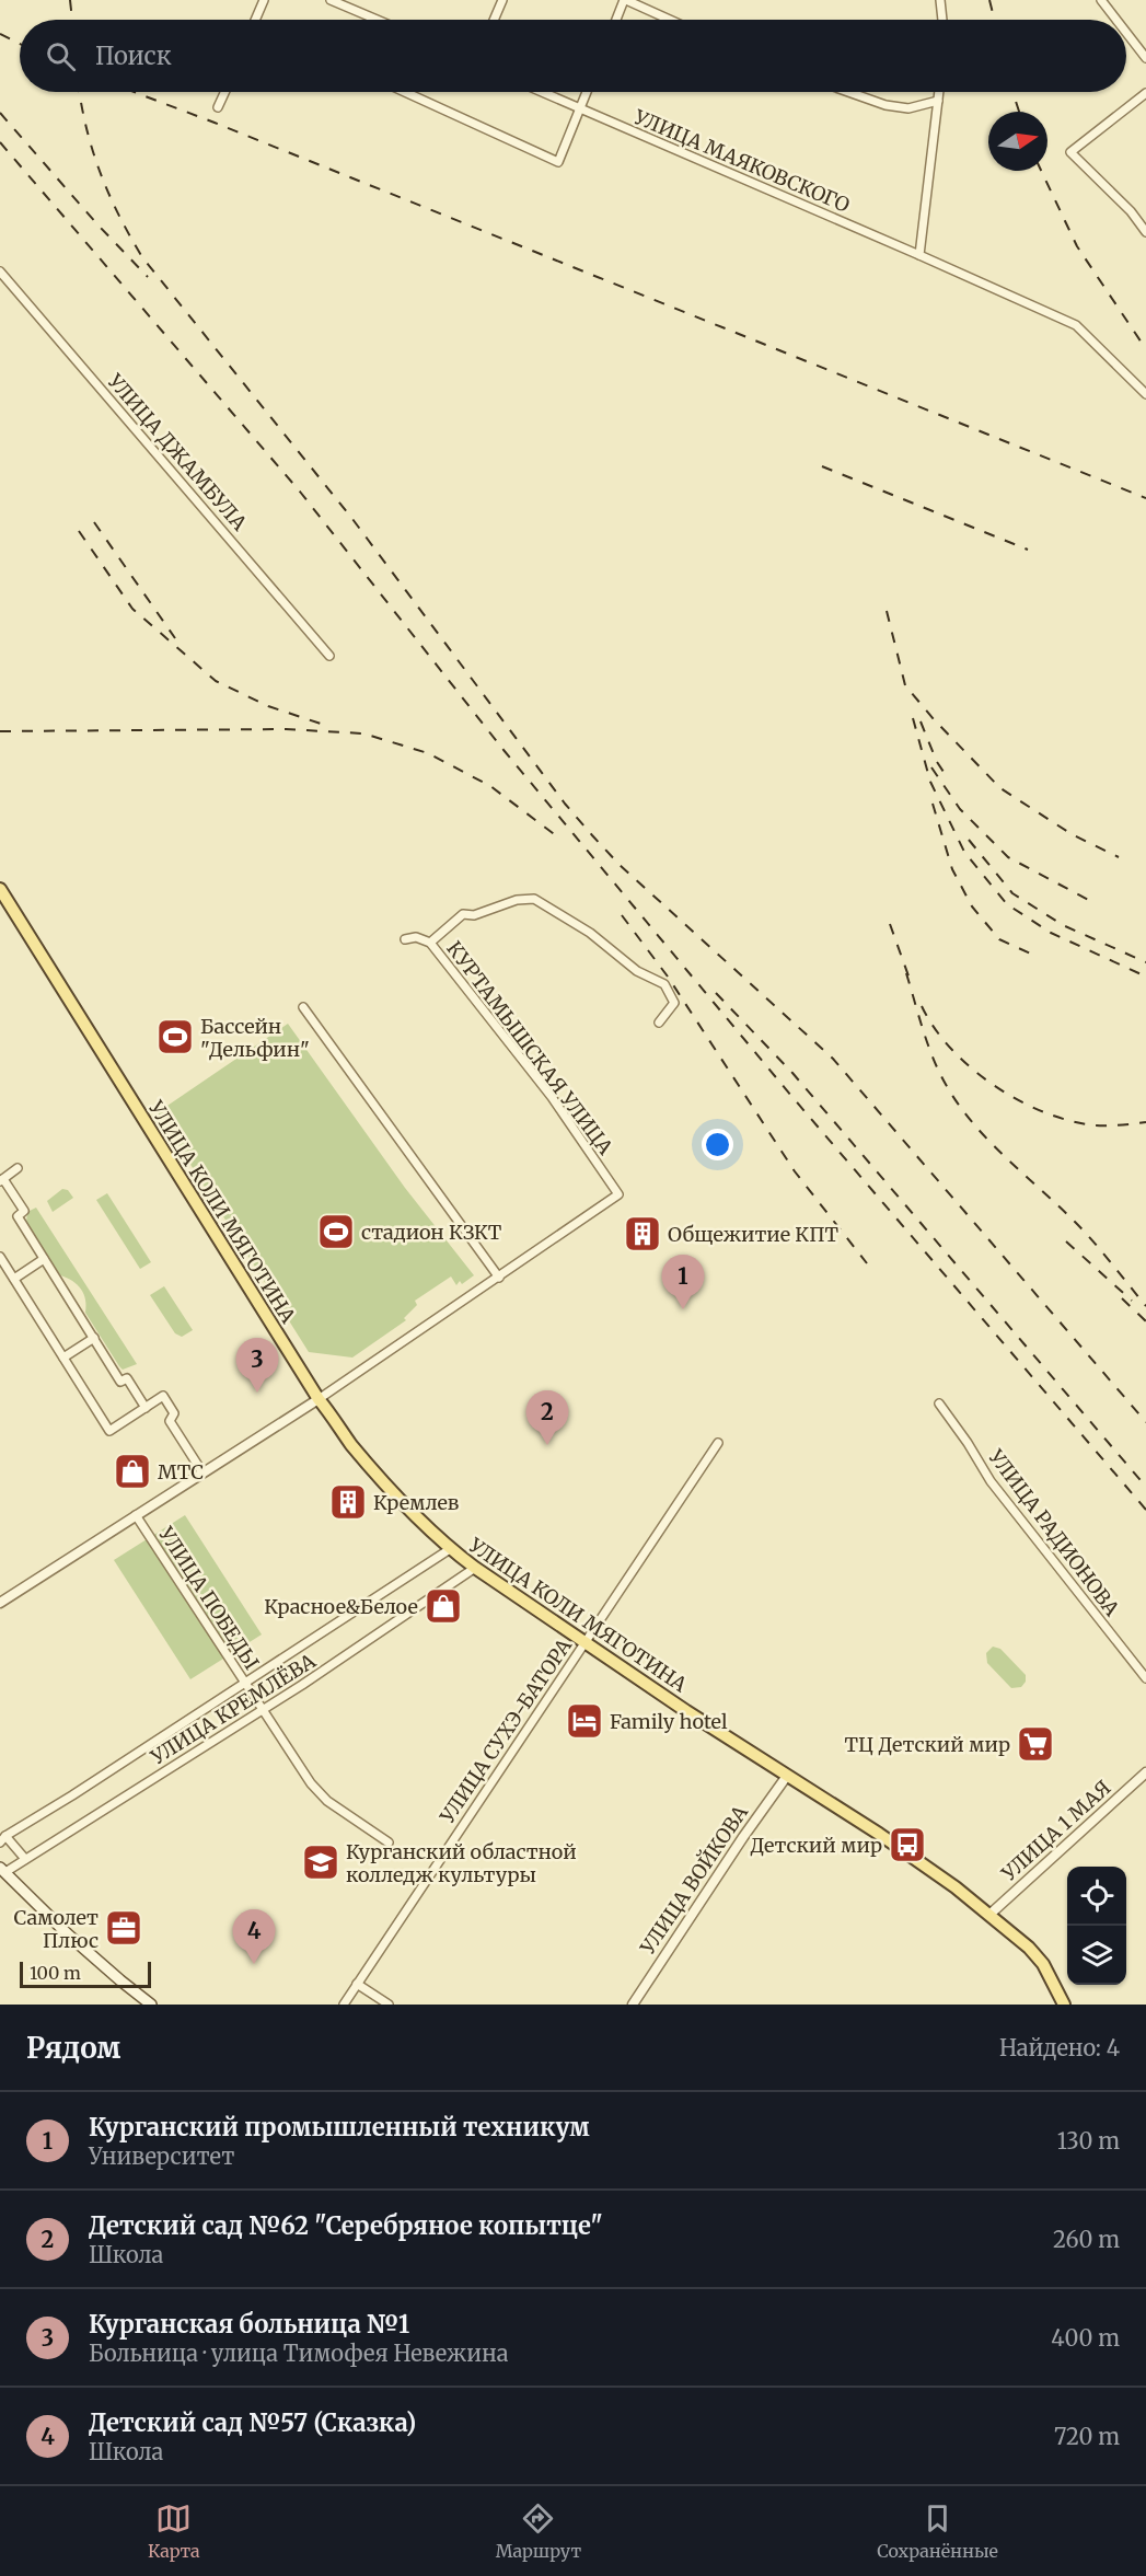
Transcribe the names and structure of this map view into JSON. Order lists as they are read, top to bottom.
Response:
{
  "streets": {
    "main road": ["УЛИЦА КОЛИ МЯГОТИНА"],
    "street": [
      "УЛИЦА МАЯКОВСКОГО",
      "УЛИЦА ДЖАМБУЛА",
      "КУРТАМЫШСКАЯ УЛИЦА",
      "УЛИЦА РАДИОНОВА",
      "УЛИЦА ПОБЕДЫ",
      "УЛИЦА КРЕМЛЁВА",
      "УЛИЦА СУХЭ-БАТОРА",
      "УЛИЦА 1 МАЯ",
      "УЛИЦА ВОЙКОВА"
    ]
  },
  "crossings": [
    ["УЛИЦА КОЛИ МЯГОТИНА", "УЛИЦА КРЕМЛЁВА"],
    ["УЛИЦА КОЛИ МЯГОТИНА", "УЛИЦА СУХЭ-БАТОРА"],
    ["УЛИЦА КОЛИ МЯГОТИНА", "УЛИЦА 1 МАЯ"],
    ["УЛИЦА КОЛИ МЯГОТИНА", "УЛИЦА ВОЙКОВА"],
    ["УЛИЦА ПОБЕДЫ", "УЛИЦА КРЕМЛЁВА"]
  ],
  "places": {
    "sports": ["Бассейн \"Дельфин\"", "стадион КЗКТ"],
    "building": ["Общежитие КПТ", "Кремлев"],
    "shop": ["МТС", "Красное&Белое"],
    "hotel": ["Family hotel"],
    "supermarket": ["ТЦ Детский мир"],
    "bus stop": ["Детский мир"],
    "school or university": ["Курганский областной колледж культуры"],
    "office": ["Самолет Плюс"]
  },
  "scale_bar": "100 m",
  "north": "right",
  "page": {
    "search": "Поиск",
    "pins": [
      "1",
      "3",
      "2",
      "4"
    ],
    "scale": "100 m",
    "heading": ["Рядом", "Найдено: 4"],
    "list": [
      {
        "mark": "1",
        "name": "Курганский промышленный техникум",
        "note": "Университет",
        "value": "130 m"
      },
      {
        "mark": "2",
        "name": "Детский сад №62 \"Серебряное копытце\"",
        "note": "Школа",
        "value": "260 m"
      },
      {
        "mark": "3",
        "name": "Курганская больница №1",
        "note": "Больница · улица Тимофея Невежина",
        "value": "400 m"
      },
      {
        "mark": "4",
        "name": "Детский сад №57 (Сказка)",
        "note": "Школа",
        "value": "720 m"
      }
    ],
    "nav": ["Карта", "Маршрут", "Сохранённые"]
  }
}
